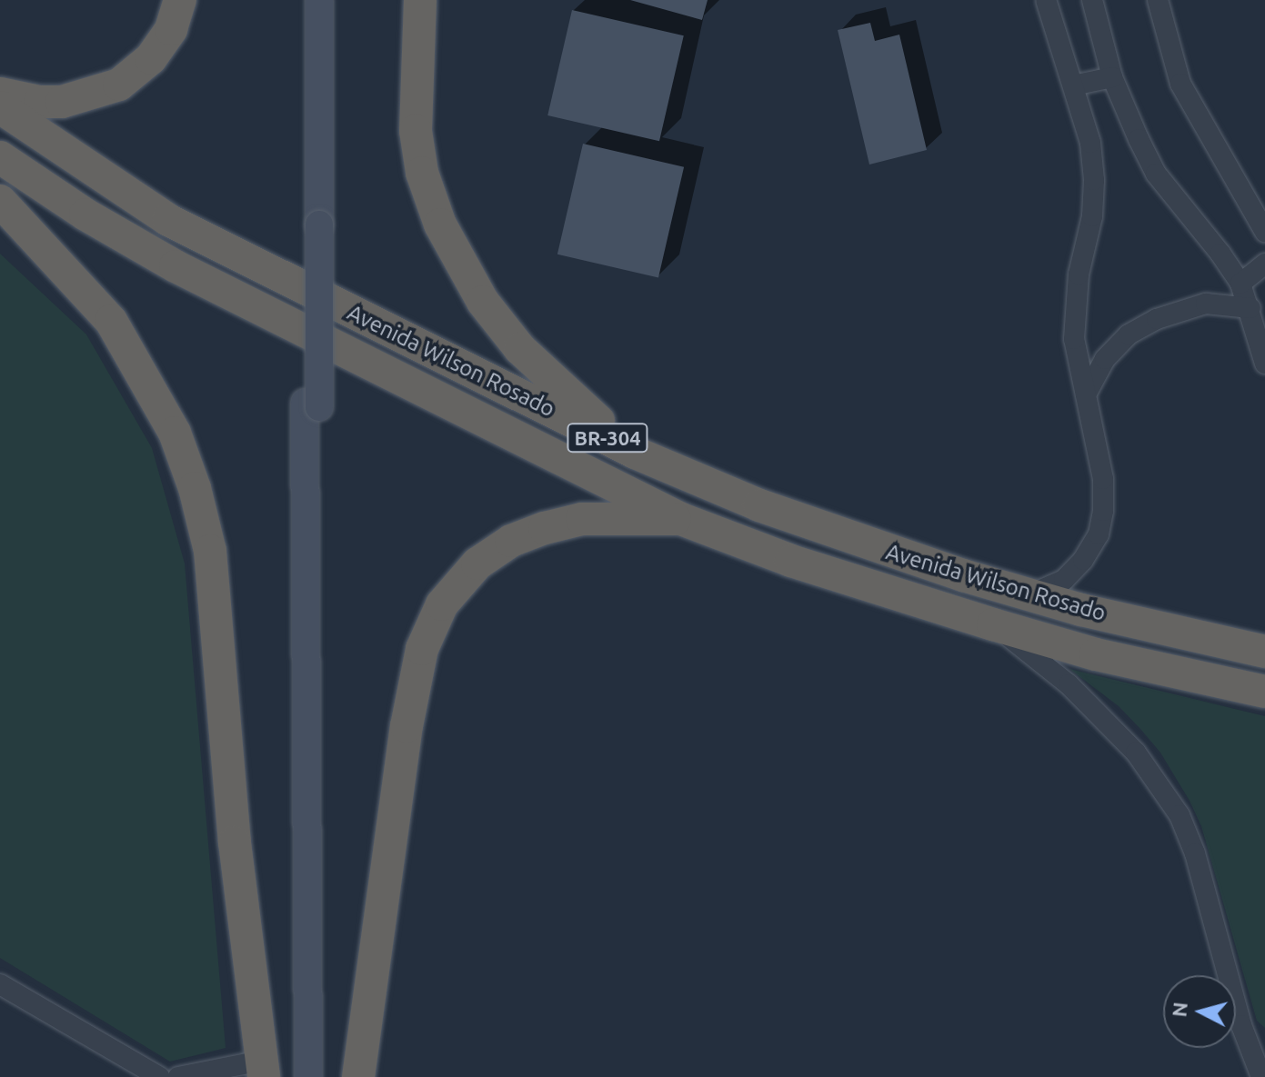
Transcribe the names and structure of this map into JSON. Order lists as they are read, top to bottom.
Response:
{
  "streets": {
    "highway": ["Avenida Wilson Rosado", "BR-304"]
  },
  "north": "left"
}
